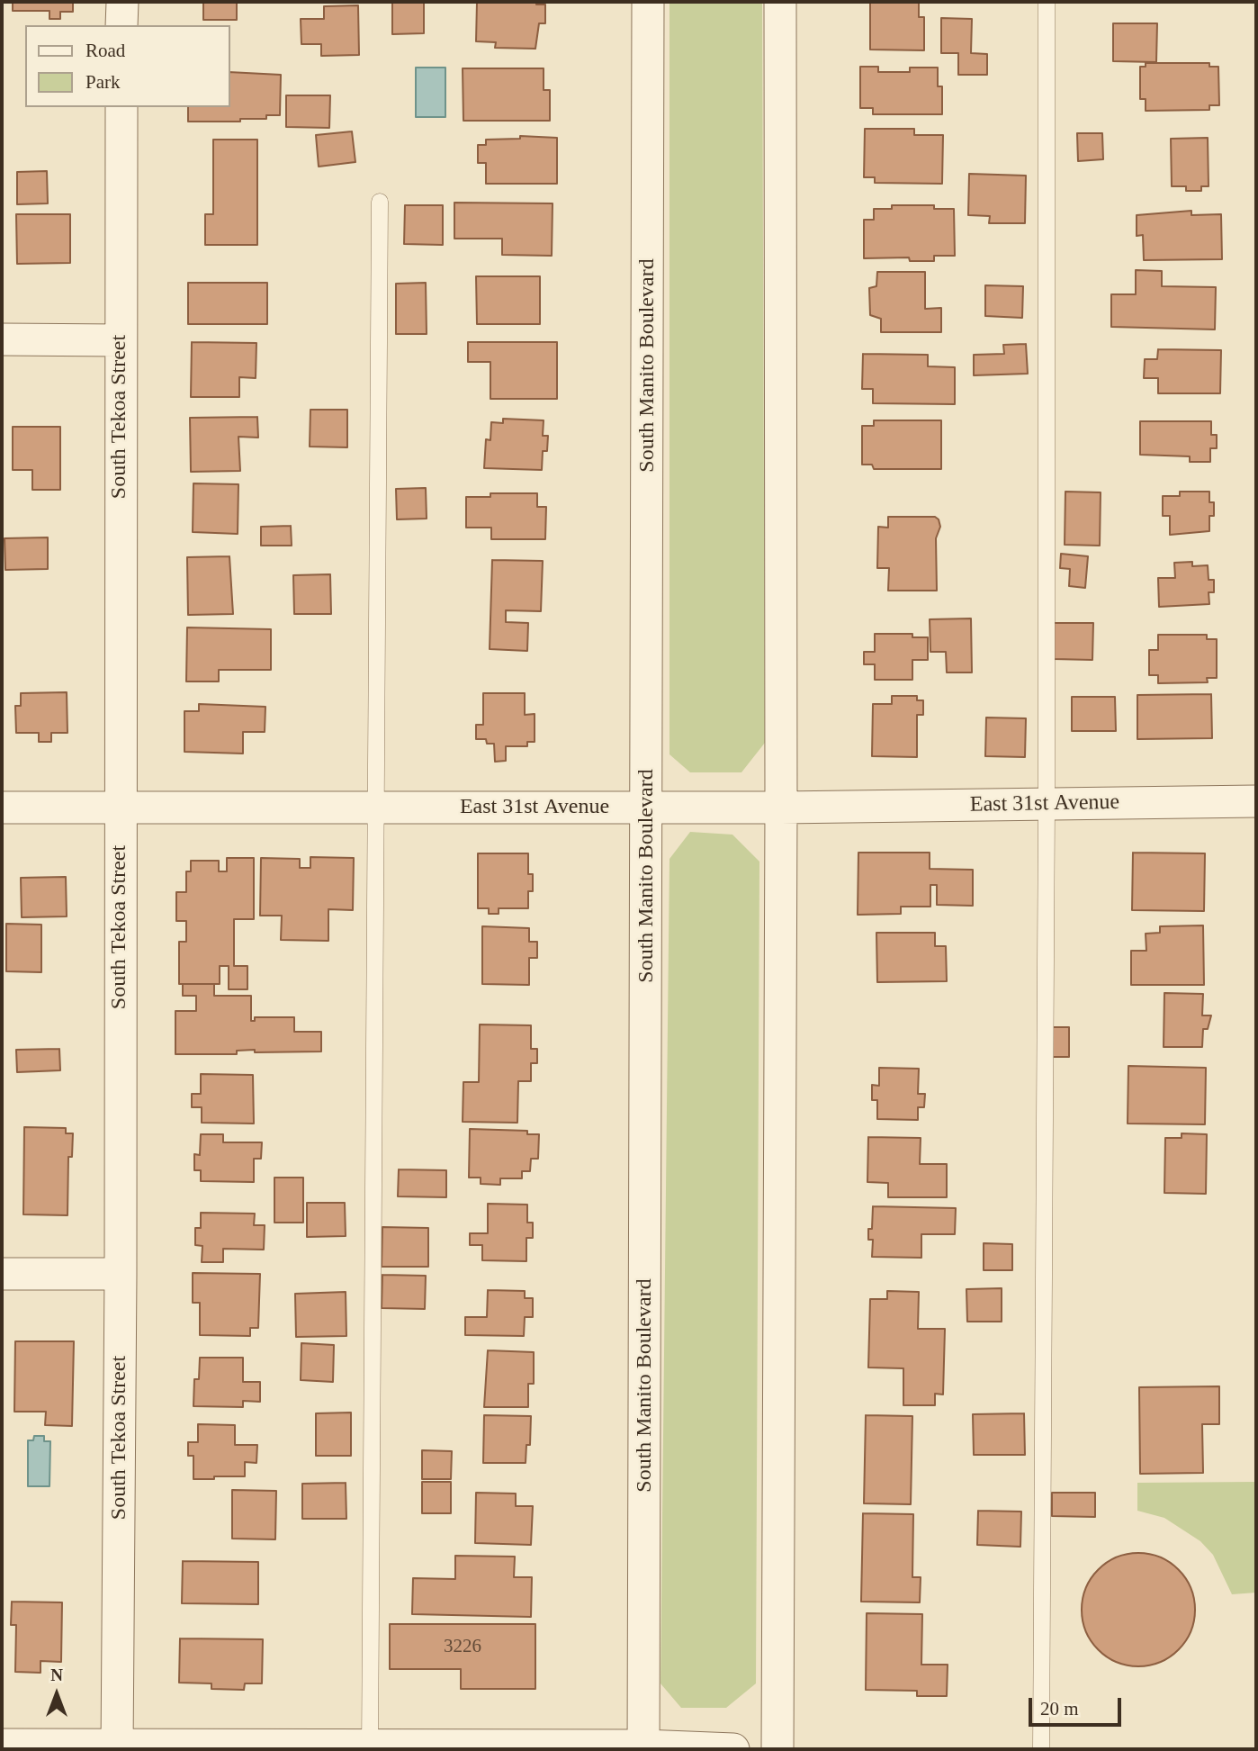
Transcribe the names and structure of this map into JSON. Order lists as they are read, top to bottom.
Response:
{
  "streets": {
    "street": ["South Manito Boulevard", "South Tekoa Street", "East 31st Avenue"]
  },
  "crossings": [
    ["South Manito Boulevard", "East 31st Avenue"],
    ["South Tekoa Street", "East 31st Avenue"]
  ],
  "house_numbers": ["3226"],
  "legend": ["Road", "Park"],
  "scale_bar": "20 m",
  "north": "top"
}
